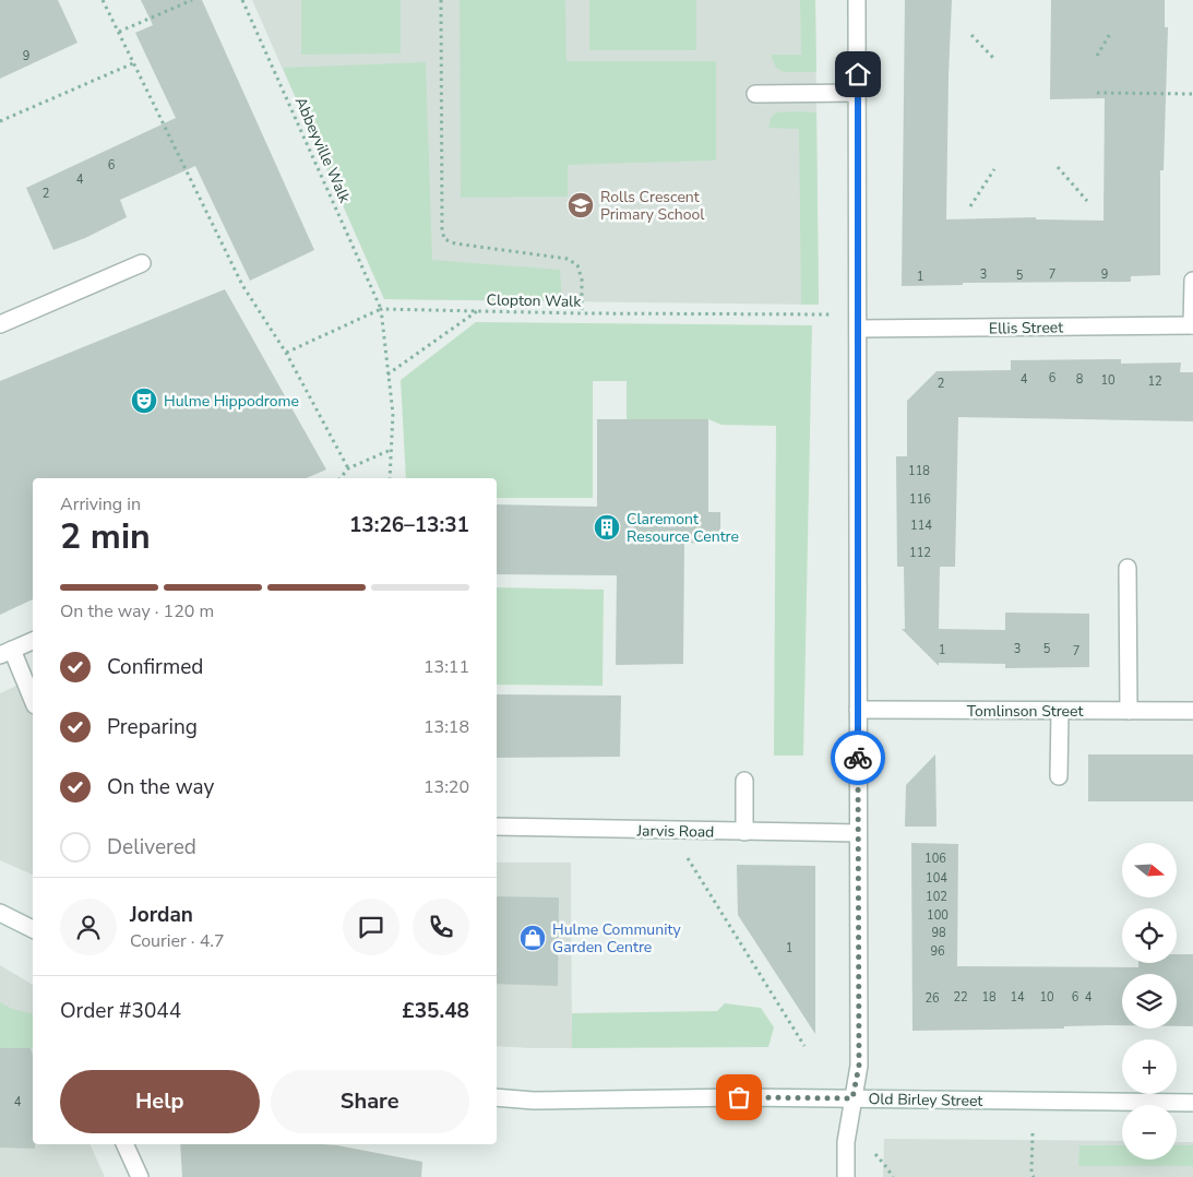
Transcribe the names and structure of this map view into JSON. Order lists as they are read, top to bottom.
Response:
{
  "streets": {
    "street": [
      "Ellis Street",
      "Tomlinson Street",
      "Jarvis Road",
      "Old Birley Street"
    ],
    "path": ["Abbeyville Walk", "Clopton Walk"]
  },
  "crossings": [
    ["Abbeyville Walk", "Clopton Walk"],
    ["Clopton Walk", "Ellis Street"]
  ],
  "places": {
    "school or university": ["Rolls Crescent Primary School"],
    "theatre": ["Hulme Hippodrome"],
    "building": ["Claremont Resource Centre"],
    "shop": ["Hulme Community Garden Centre"]
  },
  "house_numbers": [
    "9",
    "6",
    "4",
    "2",
    "3",
    "7",
    "9",
    "5",
    "1",
    "6",
    "4",
    "8",
    "10",
    "12",
    "2",
    "118",
    "116",
    "114",
    "112",
    "3",
    "5",
    "1",
    "7",
    "106",
    "104",
    "102",
    "100",
    "98",
    "1",
    "96",
    "22",
    "18",
    "14",
    "10",
    "6",
    "4",
    "26",
    "4"
  ],
  "north": "right",
  "page": {
    "heading": ["2 min", "Arriving in", "13:26–13:31"],
    "panel": [
      "Jordan",
      "Courier · 4.7",
      "Order #3044",
      "£35.48"
    ],
    "bar": "On the way · 120 m",
    "list": [
      ["Confirmed", "13:11"],
      ["Preparing", "13:18"],
      ["On the way", "13:20"],
      "Delivered"
    ],
    "map_buttons": ["+", "−"],
    "buttons": ["Help", "Share"]
  }
}
